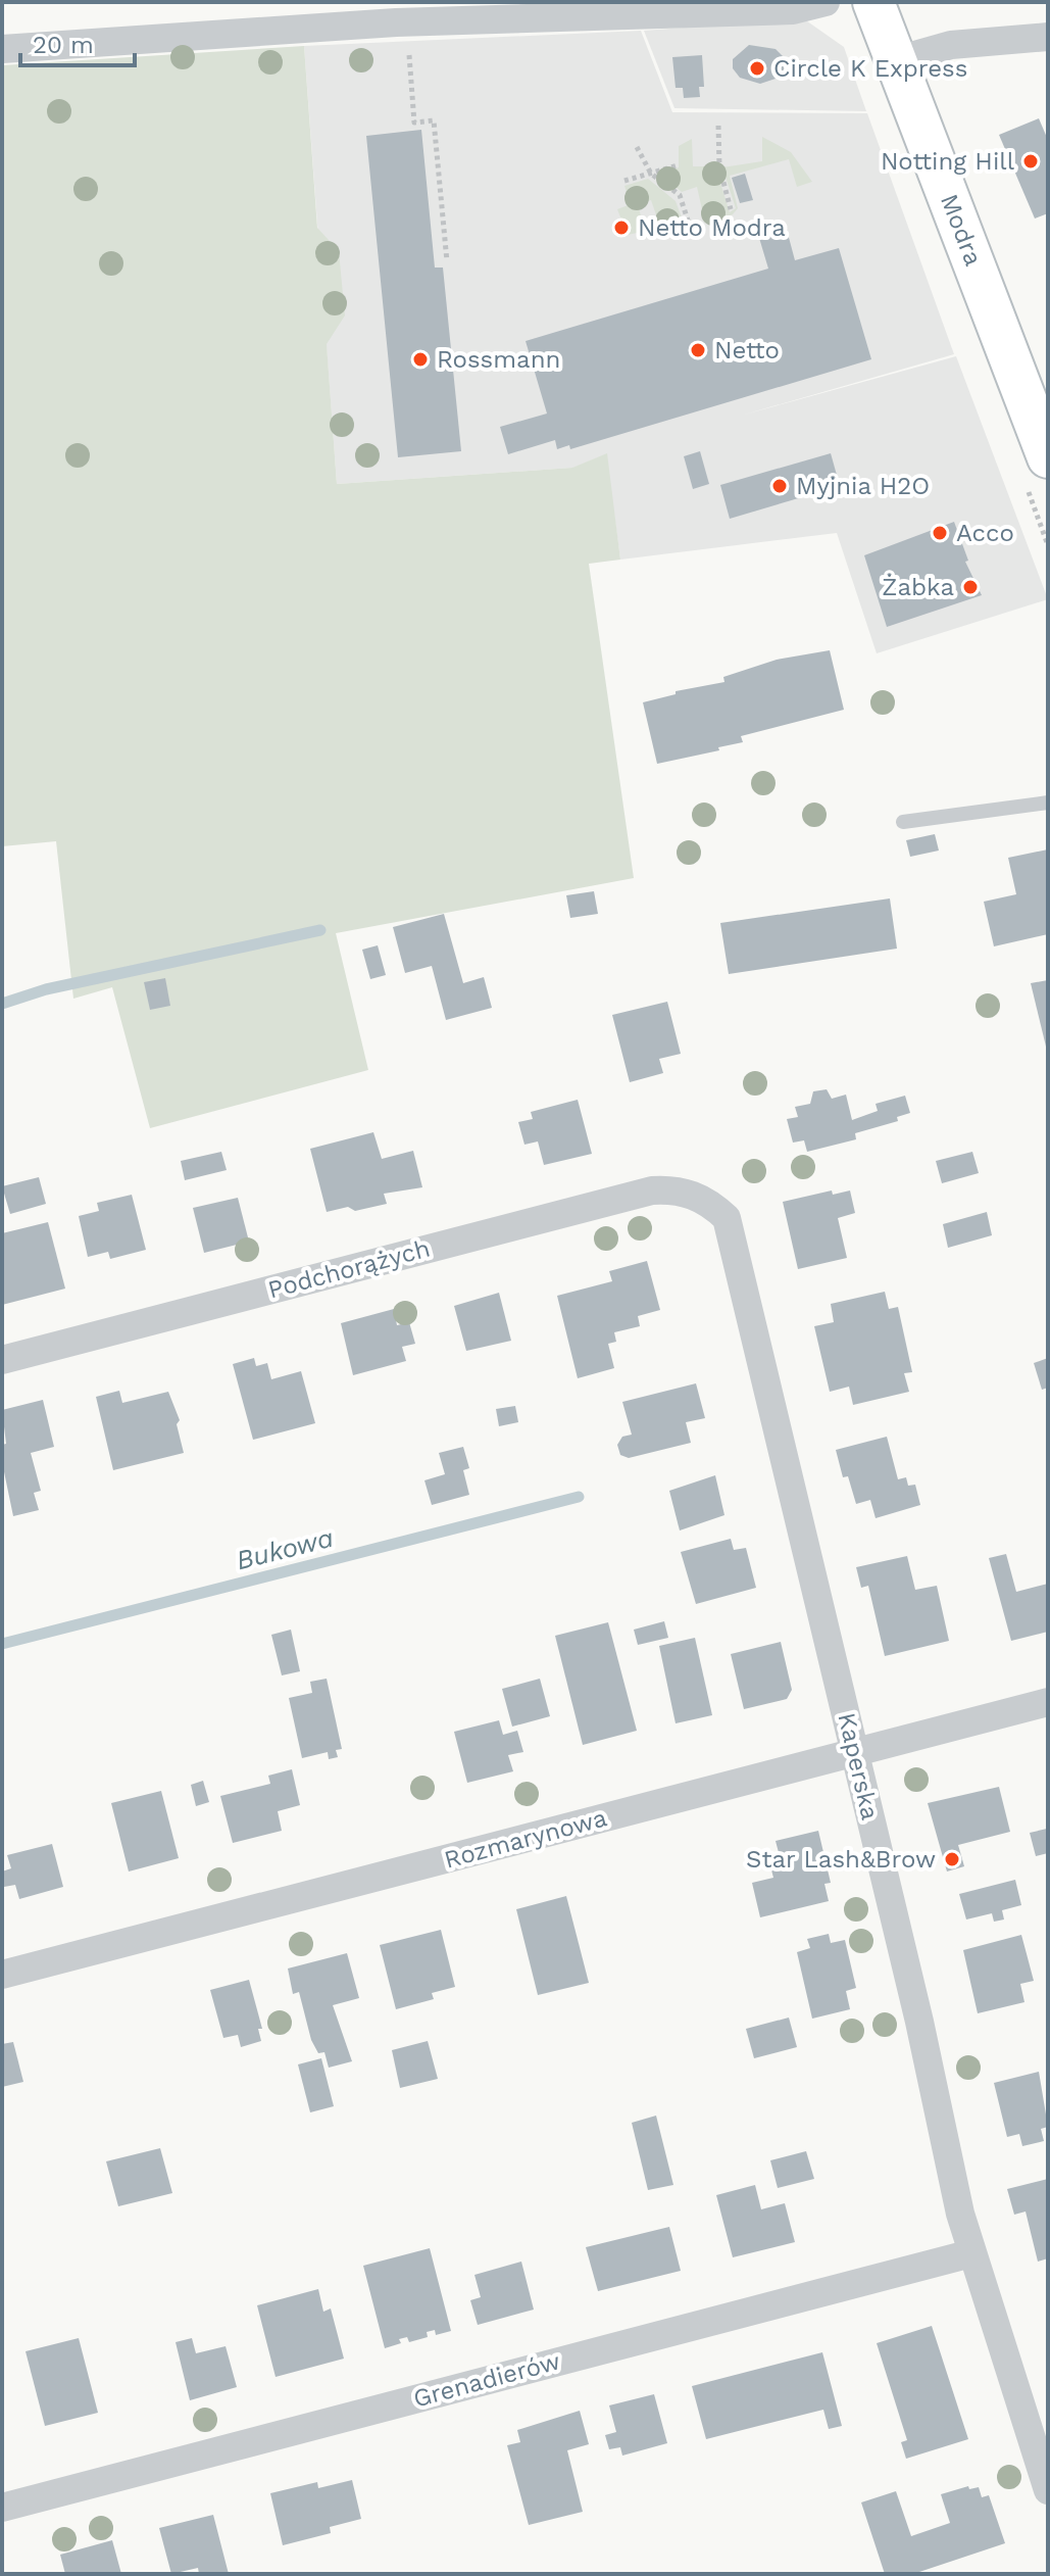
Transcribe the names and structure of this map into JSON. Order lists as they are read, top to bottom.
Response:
{
  "streets": {
    "street": [
      "Modra",
      "Podchorążych",
      "Kaperska",
      "Rozmarynowa",
      "Grenadierów"
    ]
  },
  "crossings": [
    ["Podchorążych", "Kaperska"],
    ["Kaperska", "Rozmarynowa"],
    ["Kaperska", "Grenadierów"]
  ],
  "water": ["Bukowa"],
  "places": [
    "Circle K Express",
    "Notting Hill",
    "Netto Modra",
    "Netto",
    "Rossmann",
    "Myjnia H2O",
    "Acco",
    "Żabka",
    "Star Lash&Brow"
  ],
  "scale_bar": "20 m"
}
